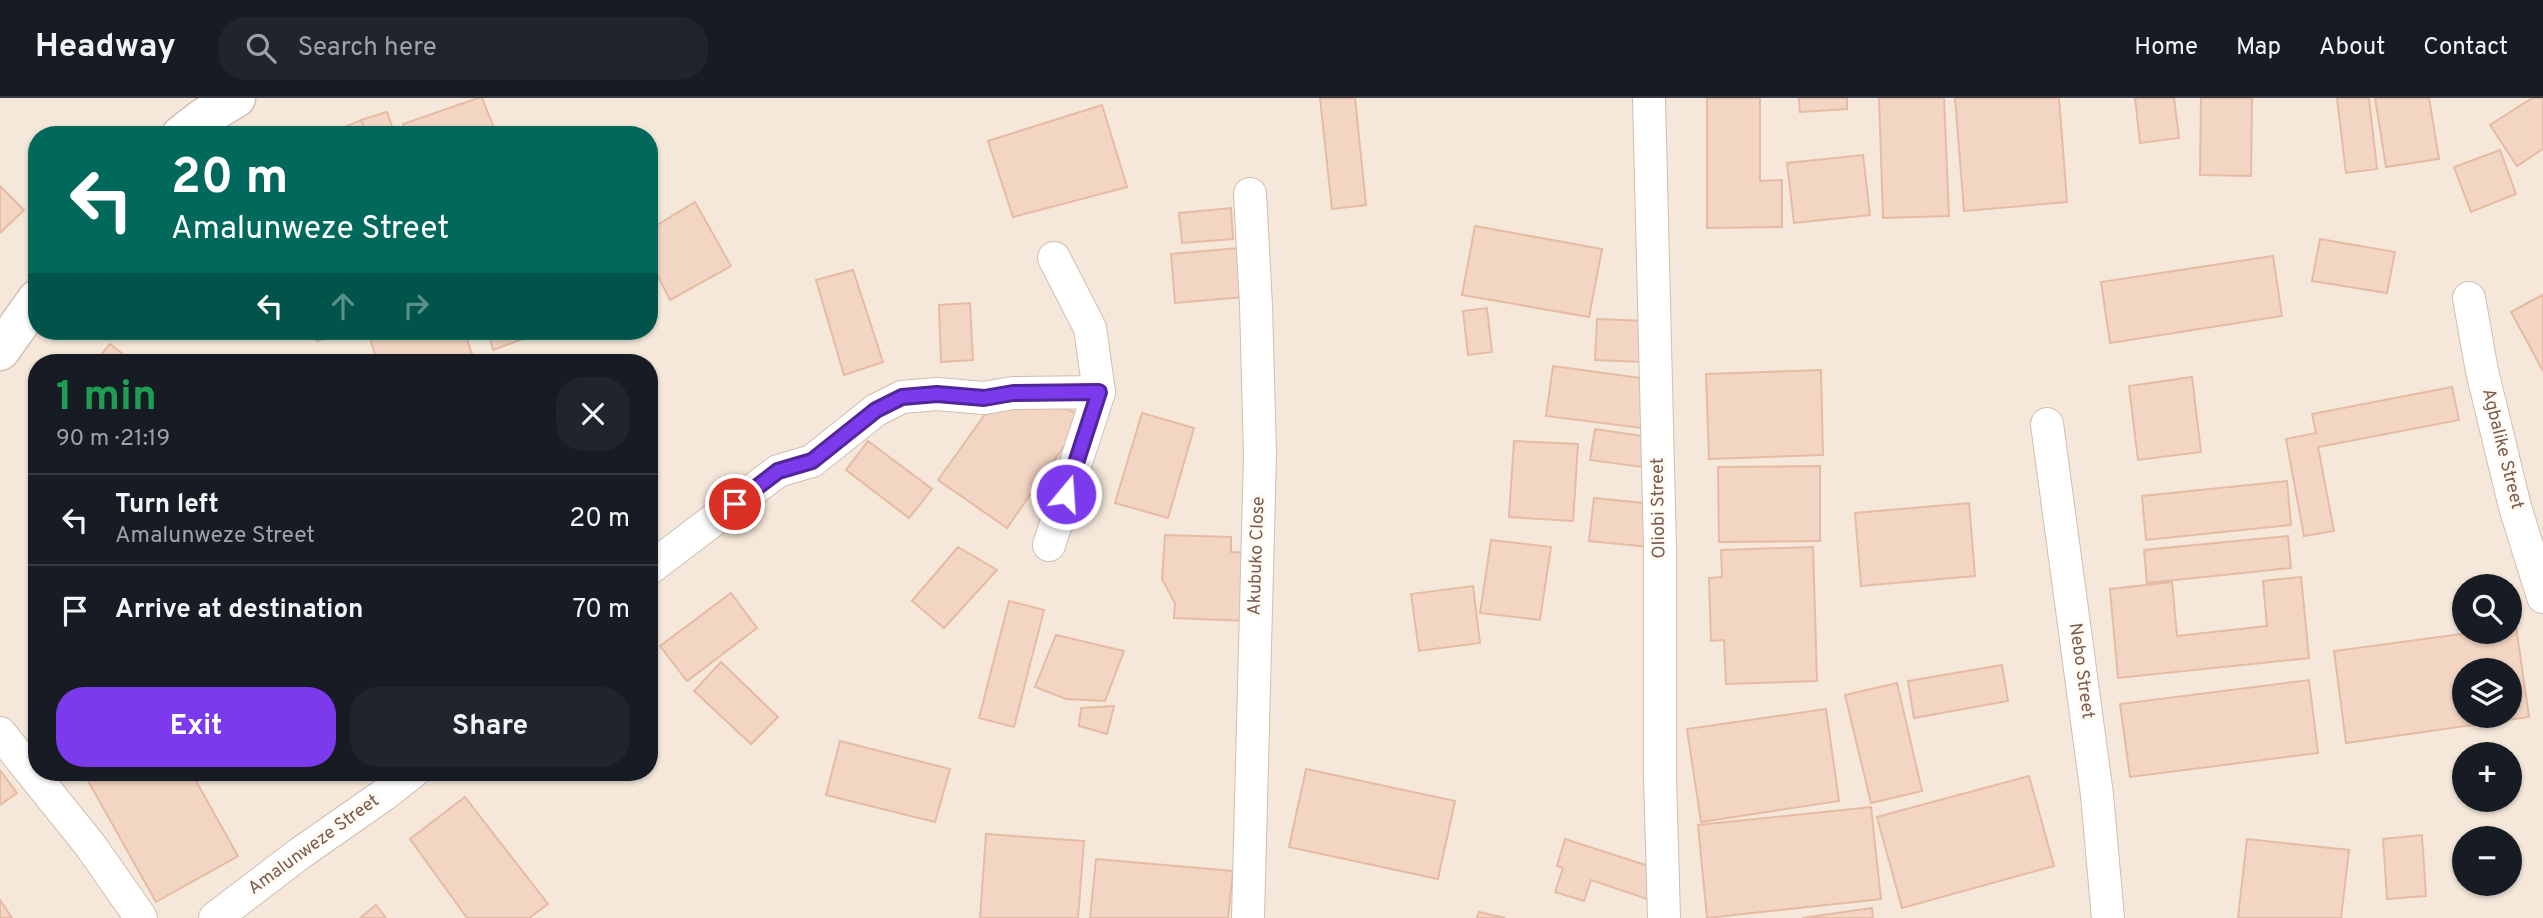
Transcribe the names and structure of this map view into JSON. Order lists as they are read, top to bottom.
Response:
{
  "streets": {
    "street": [
      "Agbalike Street",
      "Oliobi Street",
      "Akubuko Close",
      "Nebo Street",
      "Amalunweze Street"
    ]
  },
  "page": {
    "header": "Headway",
    "search": "Search here",
    "nav": [
      "Home",
      "Map",
      "About",
      "Contact"
    ],
    "turn": ["20 m", "Amalunweze Street"],
    "heading": ["1 min", "90 m · 21:19"],
    "list": [
      {
        "name": "Turn left",
        "note": "Amalunweze Street",
        "value": "20 m"
      },
      {
        "name": "Arrive at destination",
        "value": "70 m"
      }
    ],
    "map_buttons": ["+", "−"],
    "buttons": ["Exit", "Share"]
  }
}
